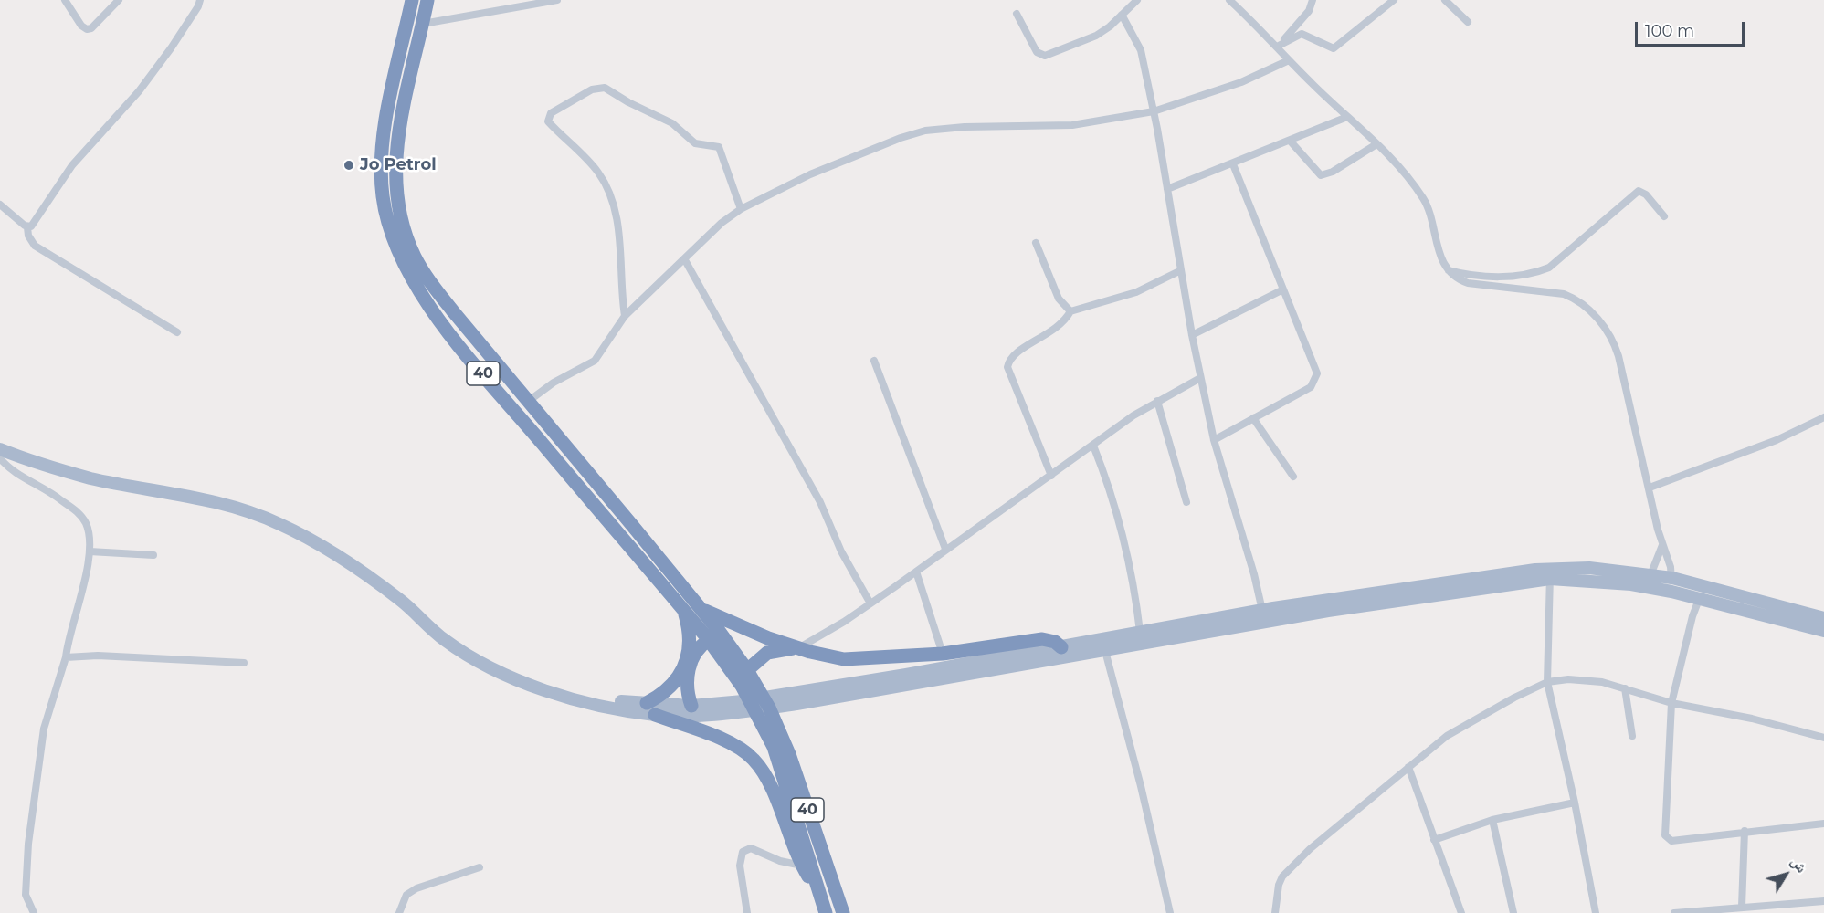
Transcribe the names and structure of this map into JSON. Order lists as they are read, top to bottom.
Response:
{
  "streets": {
    "highway": ["40"]
  },
  "places": ["Jo Petrol"],
  "scale_bar": "100 m",
  "north": "top right"
}
